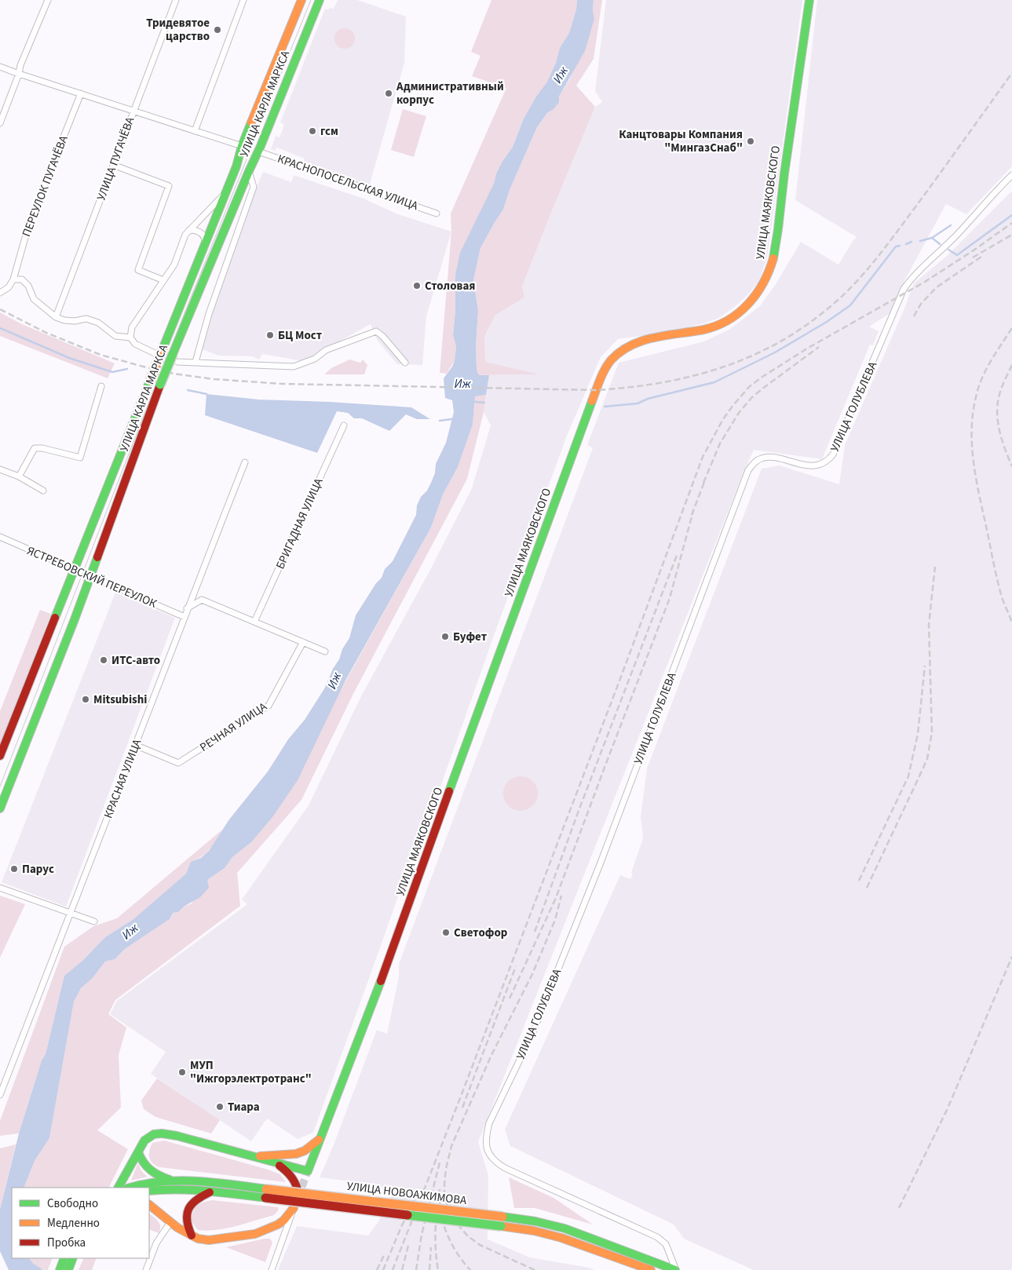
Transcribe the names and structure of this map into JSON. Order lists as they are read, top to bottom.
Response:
{
  "streets": {
    "main road": ["УЛИЦА КАРЛА МАРКСА", "УЛИЦА МАЯКОВСКОГО", "УЛИЦА НОВОАЖИМОВА"],
    "street": [
      "УЛИЦА ПУГАЧЁВА",
      "КРАСНОПОСЕЛЬСКАЯ УЛИЦА",
      "ПЕРЕУЛОК ПУГАЧЁВА",
      "УЛИЦА ГОЛУБЛЕВА",
      "БРИГАДНАЯ УЛИЦА",
      "ЯСТРЕБОВСКИЙ ПЕРЕУЛОК",
      "РЕЧНАЯ УЛИЦА",
      "КРАСНАЯ УЛИЦА"
    ]
  },
  "crossings": [
    ["УЛИЦА КАРЛА МАРКСА", "КРАСНОПОСЕЛЬСКАЯ УЛИЦА"],
    ["УЛИЦА КАРЛА МАРКСА", "ЯСТРЕБОВСКИЙ ПЕРЕУЛОК"],
    ["УЛИЦА ГОЛУБЛЕВА", "УЛИЦА НОВОАЖИМОВА"],
    ["ЯСТРЕБОВСКИЙ ПЕРЕУЛОК", "КРАСНАЯ УЛИЦА"],
    ["РЕЧНАЯ УЛИЦА", "КРАСНАЯ УЛИЦА"]
  ],
  "water": ["Иж"],
  "places": [
    "Тридевятое царство",
    "Административный корпус",
    "гсм",
    "Канцтовары Компания \"МингазСнаб\"",
    "Столовая",
    "БЦ Мост",
    "Буфет",
    "ИТС-авто",
    "Mitsubishi",
    "Парус",
    "Светофор",
    "МУП \"Ижгорэлектротранс\"",
    "Тиара"
  ],
  "legend": ["Свободно", "Медленно", "Пробка"]
}
